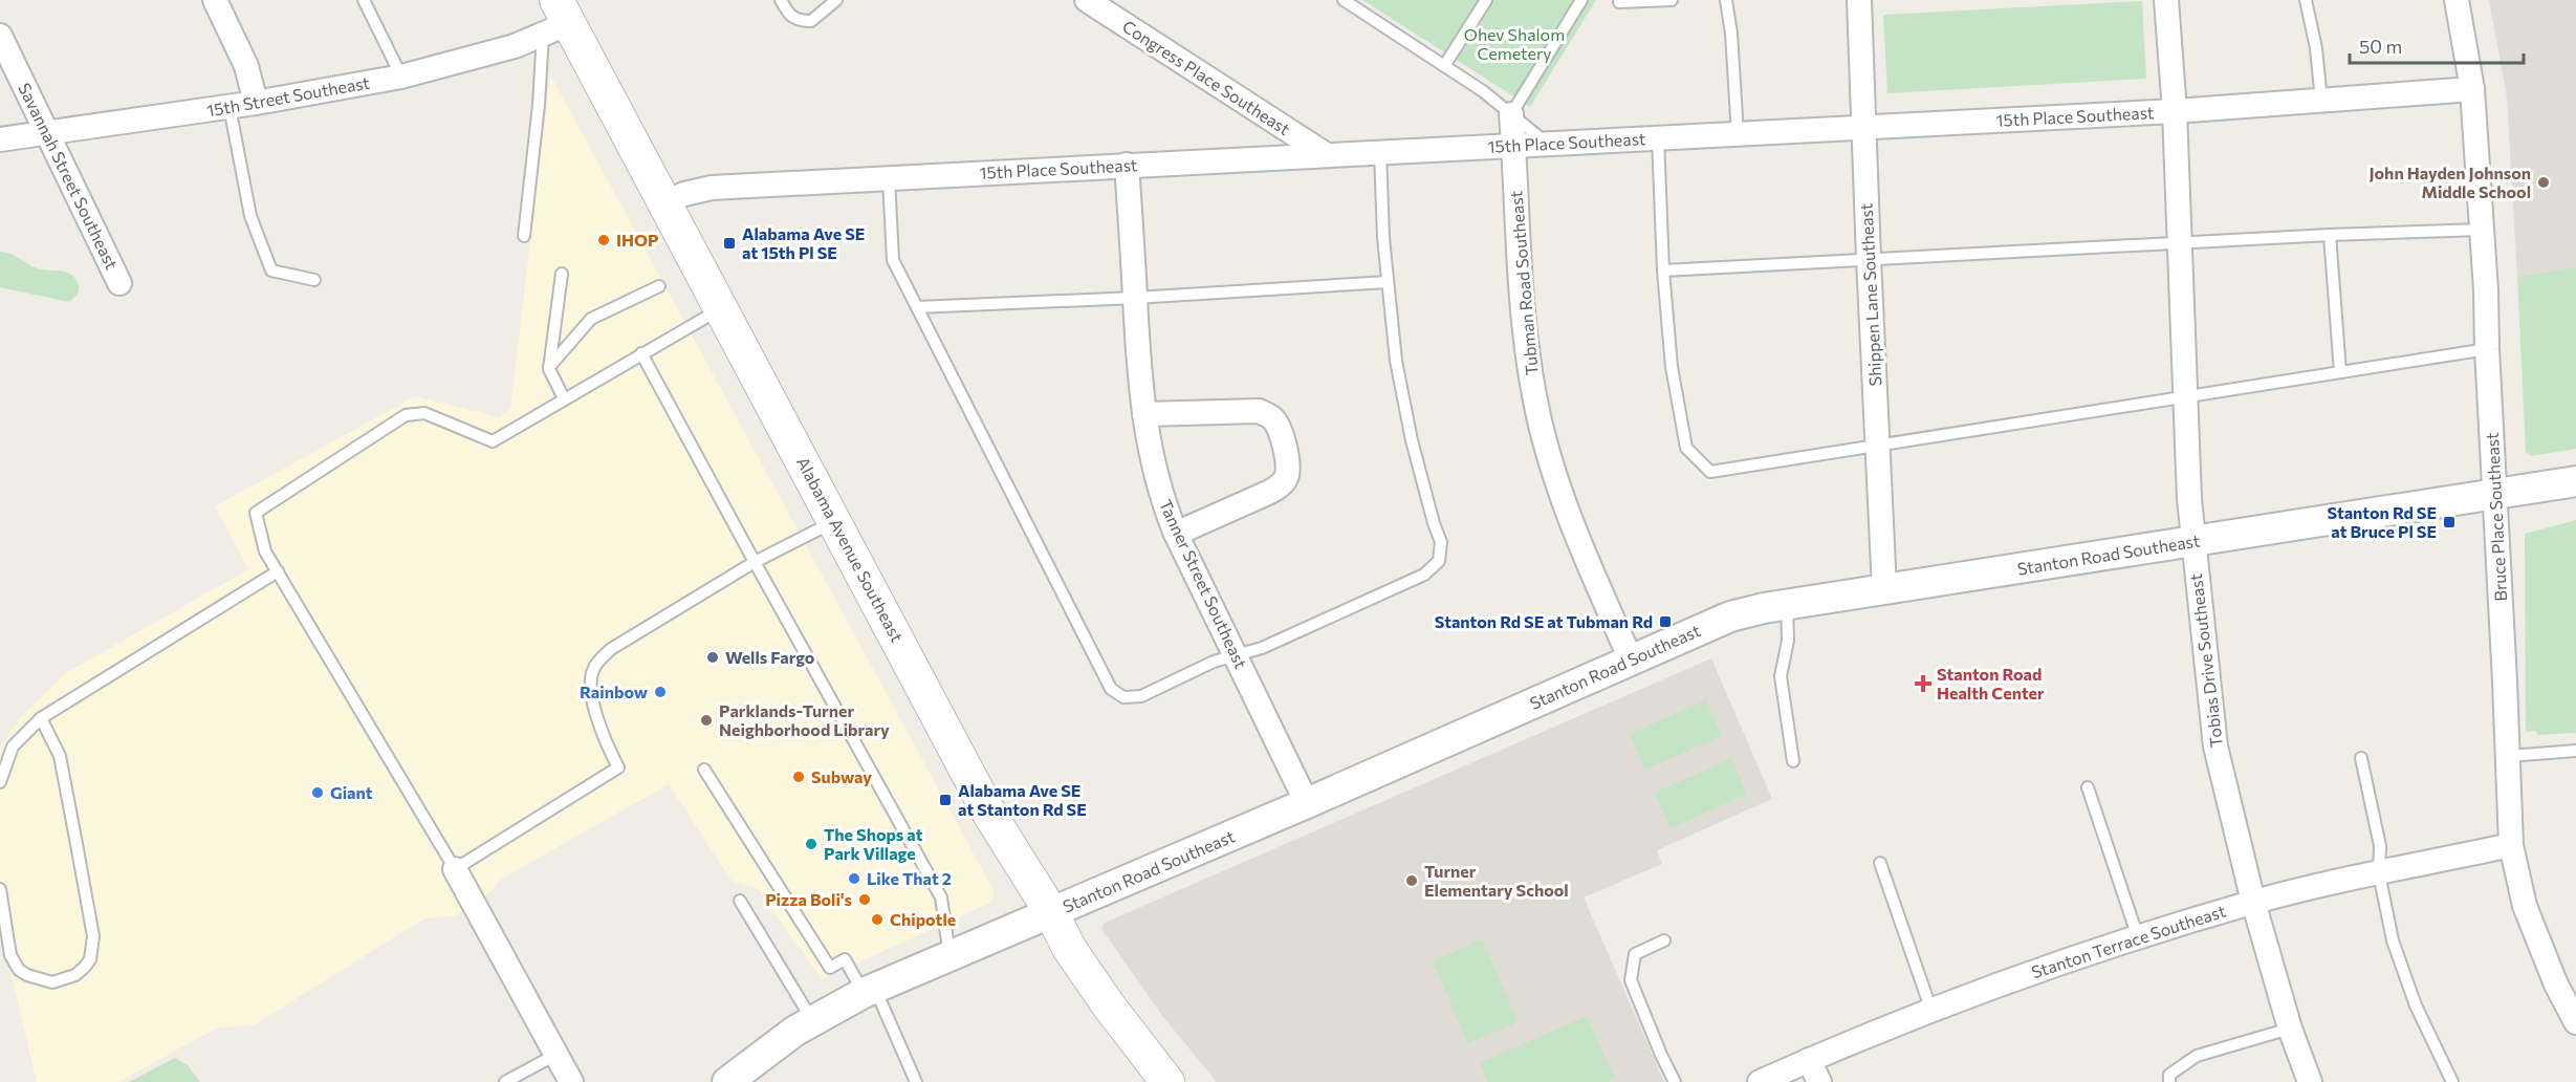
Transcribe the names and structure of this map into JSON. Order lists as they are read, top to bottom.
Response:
{
  "streets": {
    "main road": ["Alabama Avenue Southeast"],
    "street": [
      "Congress Place Southeast",
      "15th Street Southeast",
      "15th Place Southeast",
      "Savannah Street Southeast",
      "Tubman Road Southeast",
      "Shippen Lane Southeast",
      "Bruce Place Southeast",
      "Stanton Road Southeast",
      "Tanner Street Southeast",
      "Tobias Drive Southeast",
      "Stanton Terrace Southeast"
    ]
  },
  "crossings": [
    ["Congress Place Southeast", "15th Place Southeast"],
    ["15th Street Southeast", "Savannah Street Southeast"],
    ["15th Street Southeast", "Alabama Avenue Southeast"],
    ["15th Place Southeast", "Tubman Road Southeast"],
    ["15th Place Southeast", "Shippen Lane Southeast"],
    ["15th Place Southeast", "Bruce Place Southeast"],
    ["15th Place Southeast", "Alabama Avenue Southeast"],
    ["15th Place Southeast", "Tanner Street Southeast"],
    ["15th Place Southeast", "Tobias Drive Southeast"],
    ["Tubman Road Southeast", "Stanton Road Southeast"],
    ["Shippen Lane Southeast", "Stanton Road Southeast"],
    ["Bruce Place Southeast", "Stanton Road Southeast"],
    ["Bruce Place Southeast", "Stanton Terrace Southeast"],
    ["Alabama Avenue Southeast", "Stanton Road Southeast"],
    ["Stanton Road Southeast", "Tanner Street Southeast"],
    ["Stanton Road Southeast", "Tobias Drive Southeast"],
    ["Tobias Drive Southeast", "Stanton Terrace Southeast"]
  ],
  "parks": ["Ohev Shalom Cemetery"],
  "places": {
    "other": [
      "John Hayden Johnson Middle School",
      "IHOP",
      "Wells Fargo",
      "Rainbow",
      "Parklands-Turner Neighborhood Library",
      "Subway",
      "Giant",
      "The Shops at Park Village",
      "Like That 2",
      "Turner Elementary School",
      "Pizza Boli's",
      "Chipotle"
    ],
    "transit": [
      "Alabama Ave SE at 15th Pl SE",
      "Stanton Rd SE at Bruce Pl SE",
      "Stanton Rd SE at Tubman Rd",
      "Alabama Ave SE at Stanton Rd SE"
    ],
    "health": ["Stanton Road Health Center"]
  },
  "scale_bar": "50 m"
}
